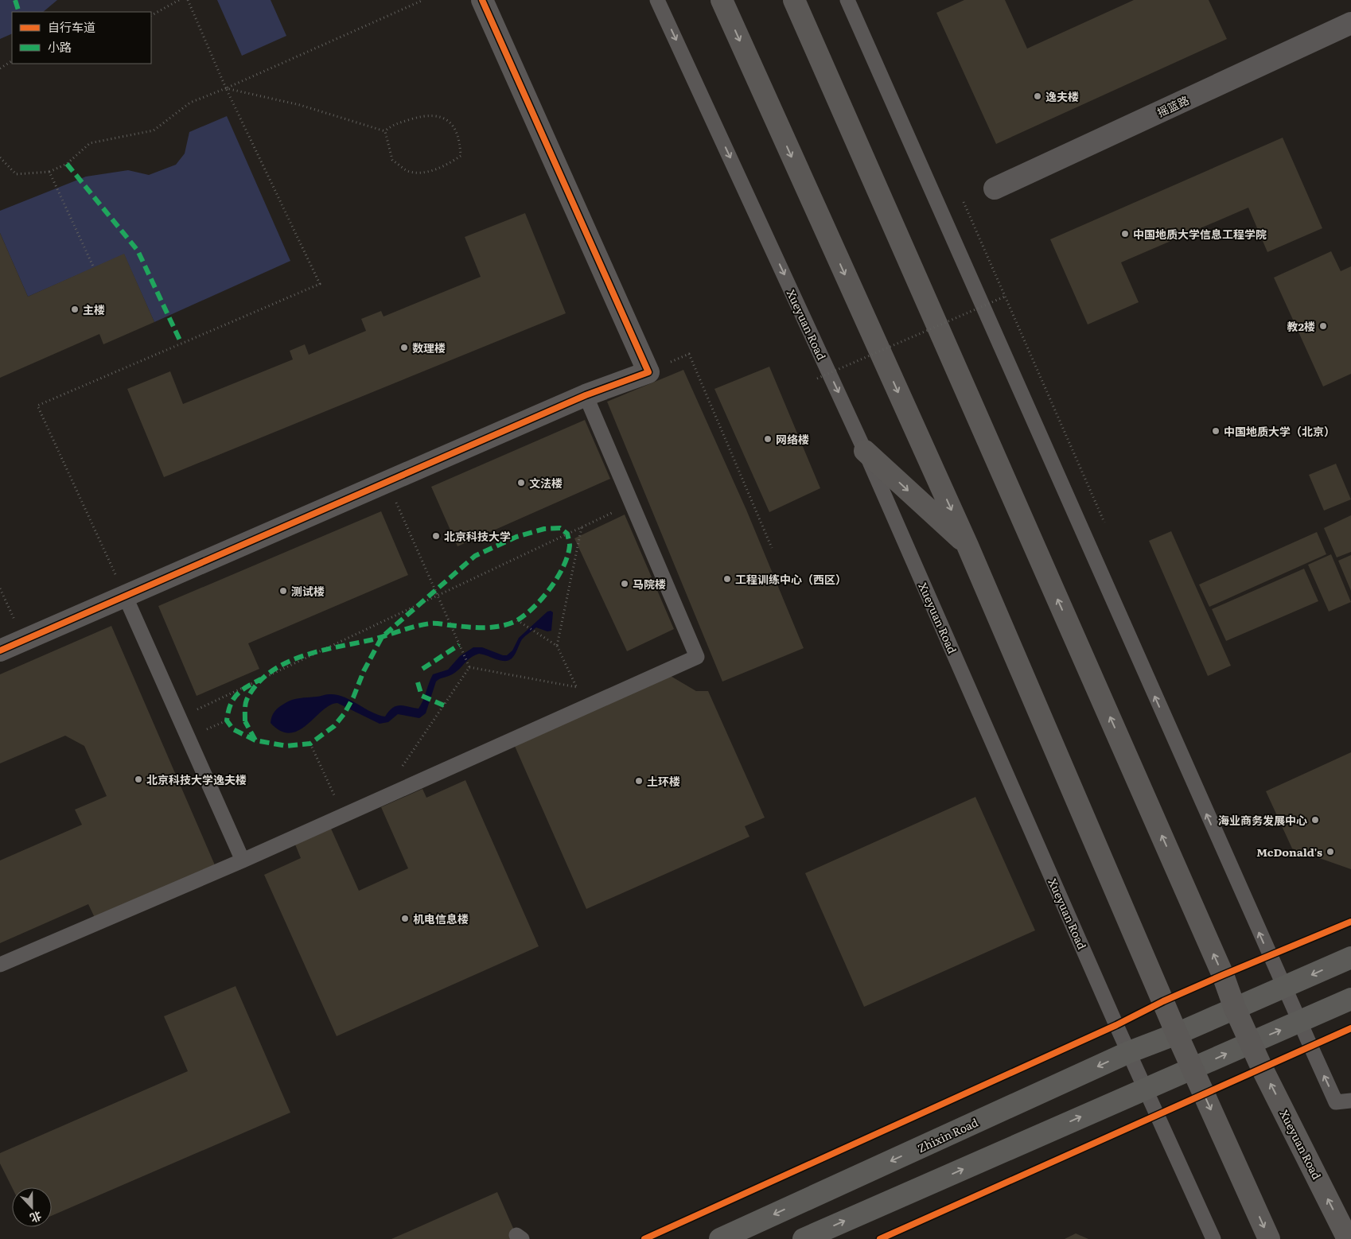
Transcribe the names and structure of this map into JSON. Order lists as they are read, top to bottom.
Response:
{
  "streets": {
    "main road": ["Xueyuan Road", "Zhixin Road"],
    "street": ["摇篮路"]
  },
  "crossings": [
    ["Xueyuan Road", "Zhixin Road"]
  ],
  "places": [
    "逸夫楼",
    "中国地质大学信息工程学院",
    "主楼",
    "教2楼",
    "数理楼",
    "中国地质大学（北京）",
    "网络楼",
    "文法楼",
    "北京科技大学",
    "工程训练中心（西区）",
    "马院楼",
    "测试楼",
    "北京科技大学逸夫楼",
    "土环楼",
    "海业商务发展中心",
    "McDonald's",
    "机电信息楼"
  ],
  "legend": ["自行车道", "小路"],
  "north": "bottom"
}
